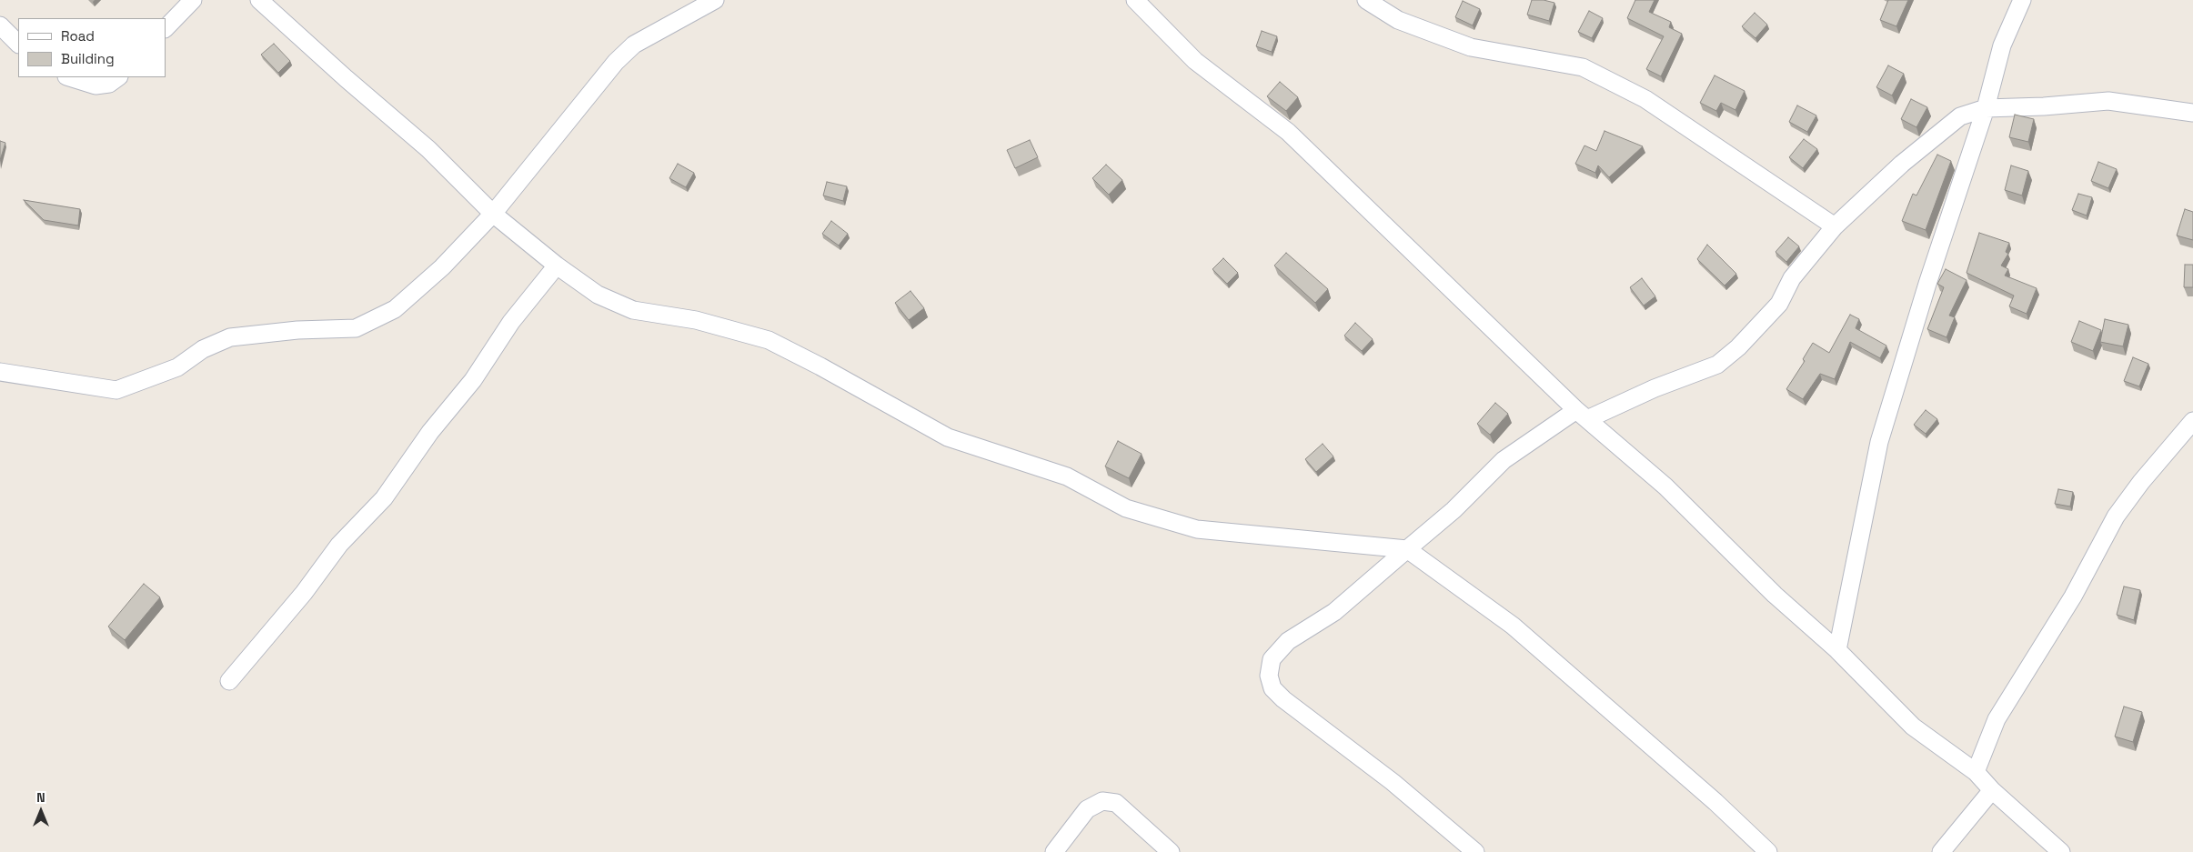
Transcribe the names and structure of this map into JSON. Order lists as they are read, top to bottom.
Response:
{
  "legend": ["Road", "Building"],
  "north": "top"
}
